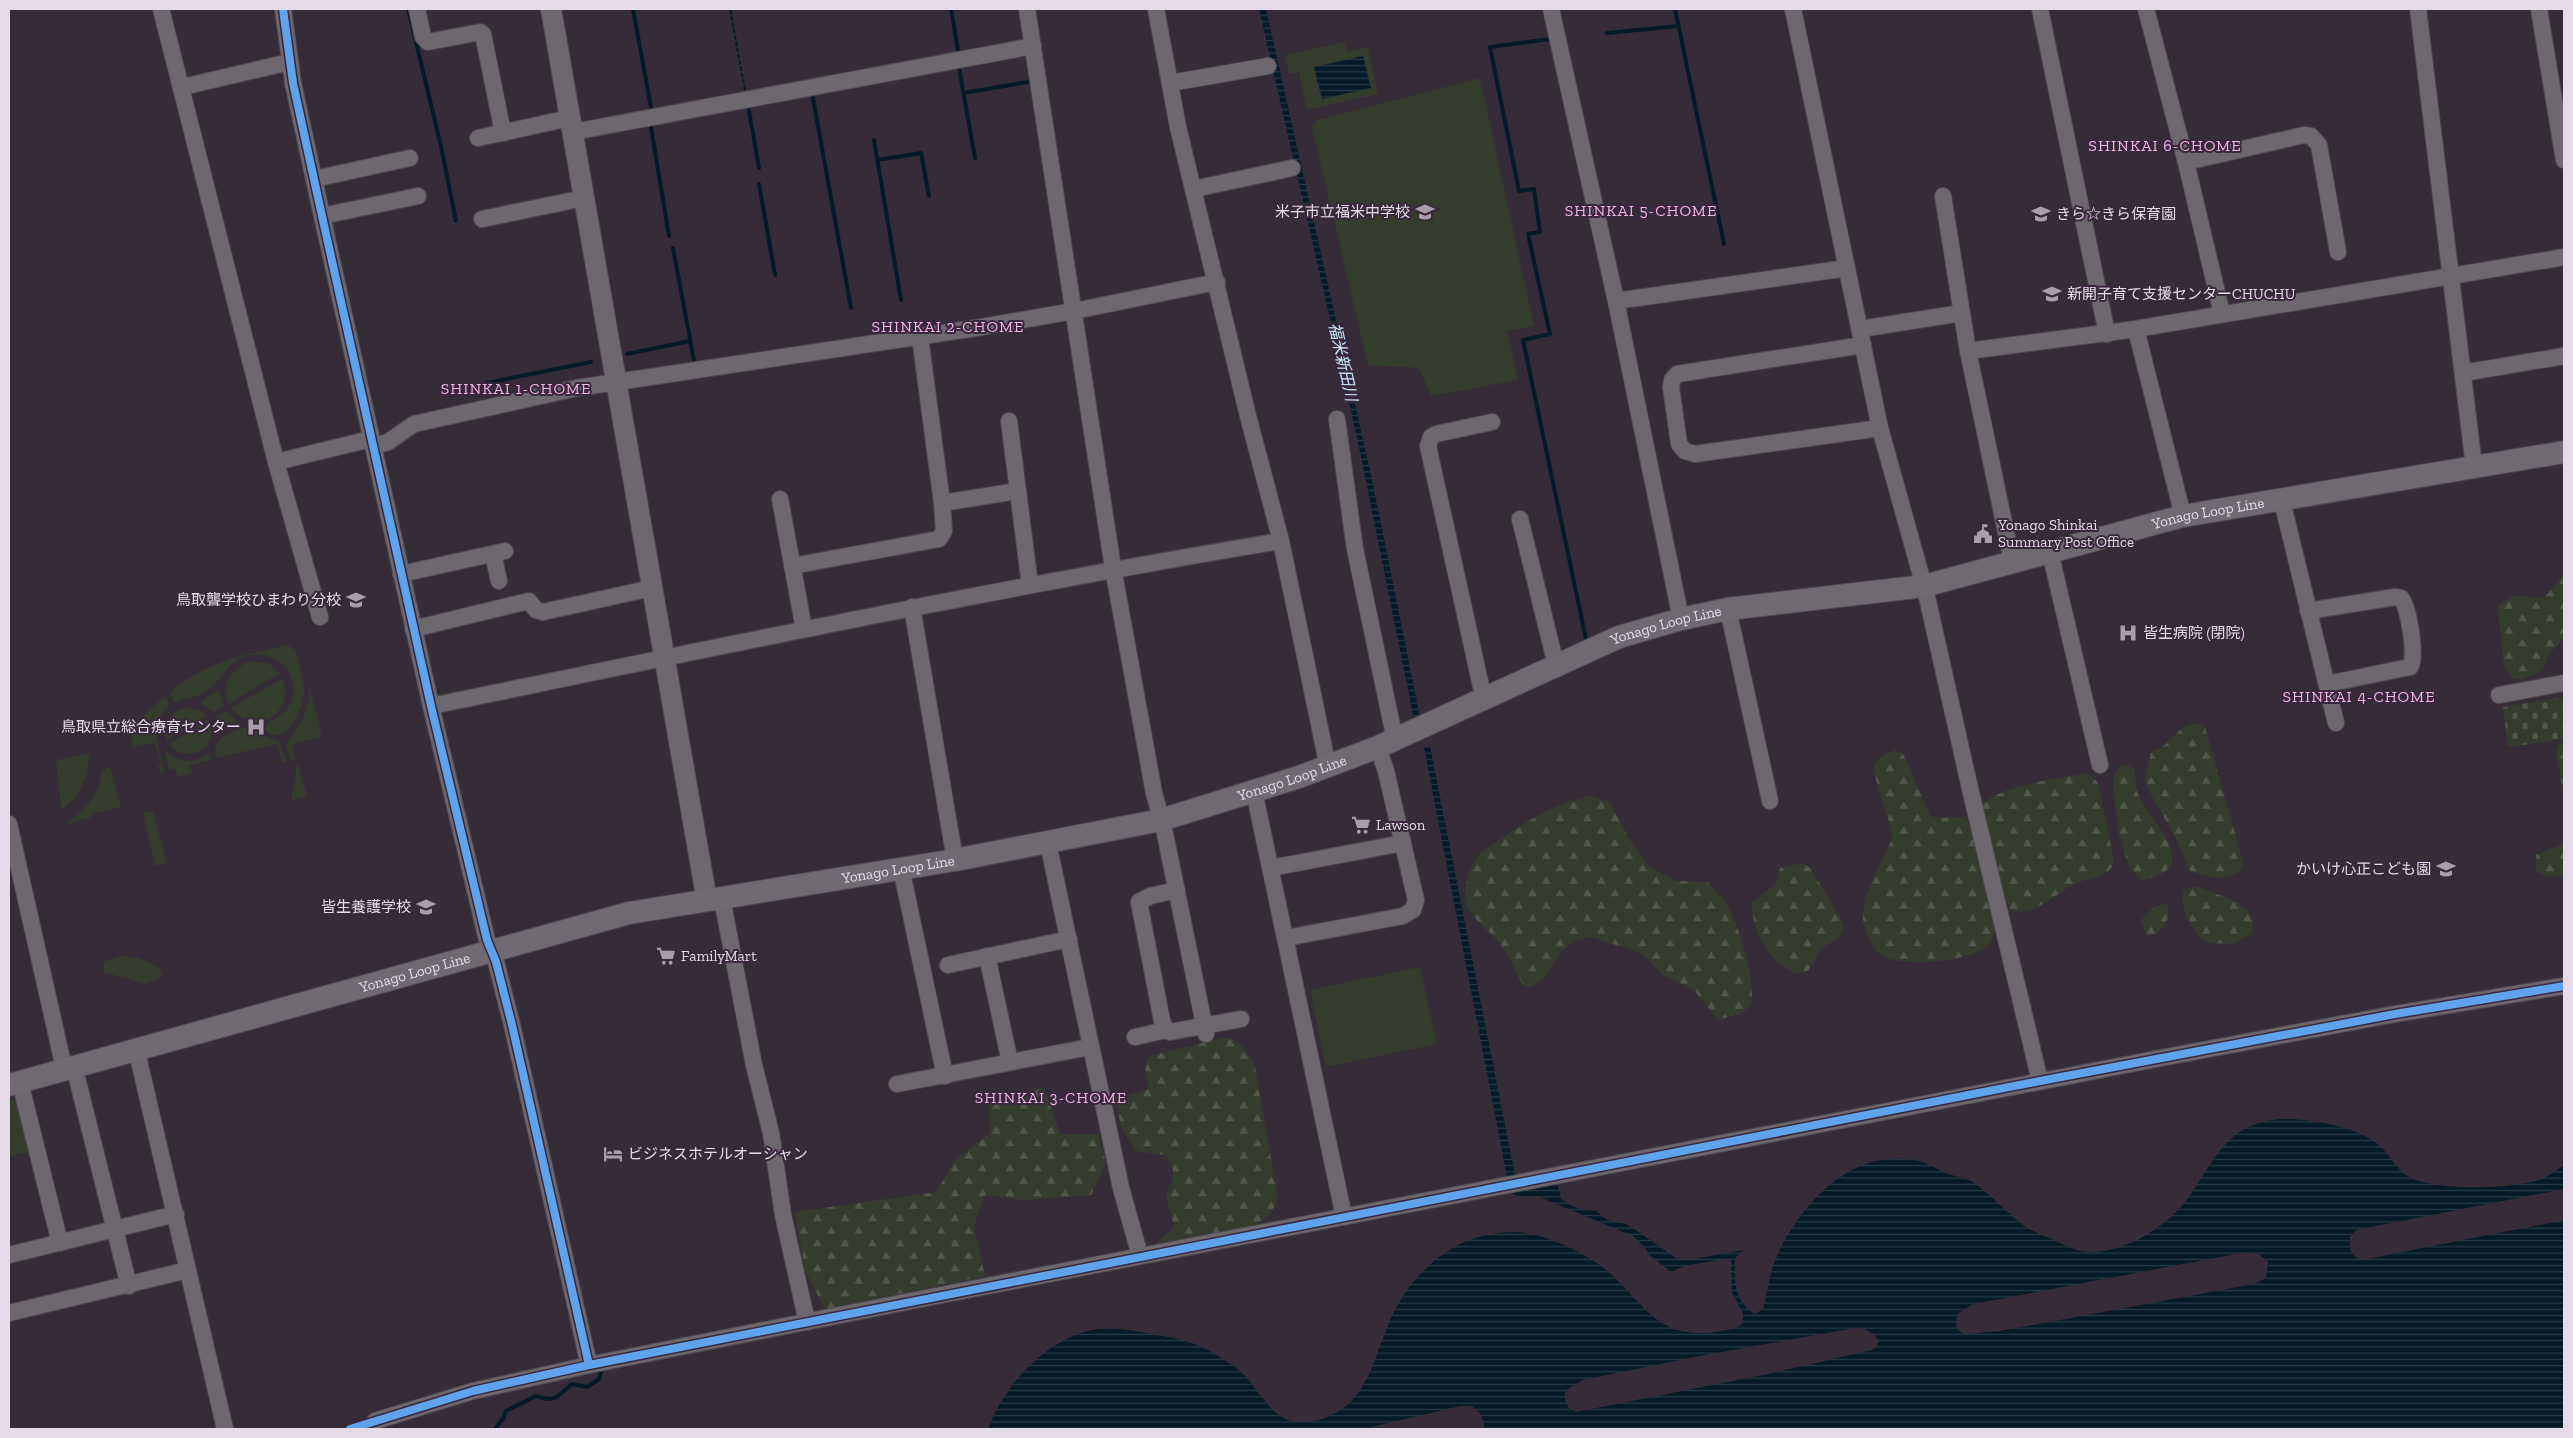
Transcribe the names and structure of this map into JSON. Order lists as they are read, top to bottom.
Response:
{
  "streets": {
    "main road": ["Yonago Loop Line"]
  },
  "districts": [
    "SHINKAI 6-CHOME",
    "SHINKAI 5-CHOME",
    "SHINKAI 2-CHOME",
    "SHINKAI 1-CHOME",
    "SHINKAI 4-CHOME",
    "SHINKAI 3-CHOME"
  ],
  "water": ["福米新田川"],
  "places": {
    "school or university": [
      "米子市立福米中学校",
      "きら☆きら保育園",
      "新開子育て支援センターCHUCHU",
      "鳥取聾学校ひまわり分校",
      "かいけ心正こども園",
      "皆生養護学校"
    ],
    "public building": ["Yonago Shinkai Summary Post Office"],
    "hospital": ["皆生病院 (閉院)", "鳥取県立総合療育センター"],
    "supermarket": ["Lawson", "FamilyMart"],
    "hotel": ["ビジネスホテルオーシャン"]
  }
}
